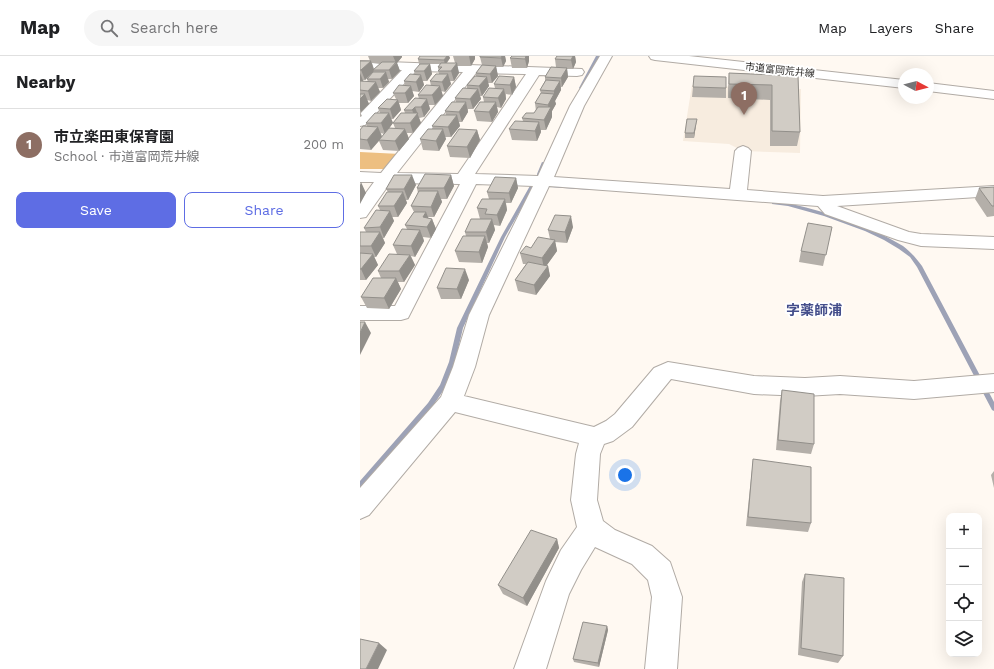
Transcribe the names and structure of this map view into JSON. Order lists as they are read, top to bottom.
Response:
{
  "streets": {
    "street": ["市道富岡荒井線"]
  },
  "districts": ["字薬師浦"],
  "north": "right",
  "page": {
    "header": "Map",
    "search": "Search here",
    "nav": ["Map", "Layers", "Share"],
    "heading": "Nearby",
    "pins": "1",
    "list": [
      {
        "mark": "1",
        "name": "市立楽田東保育園",
        "note": "School · 市道富岡荒井線",
        "value": "200 m"
      }
    ],
    "buttons": ["Save", "Share"],
    "map_buttons": ["+", "−"]
  }
}
